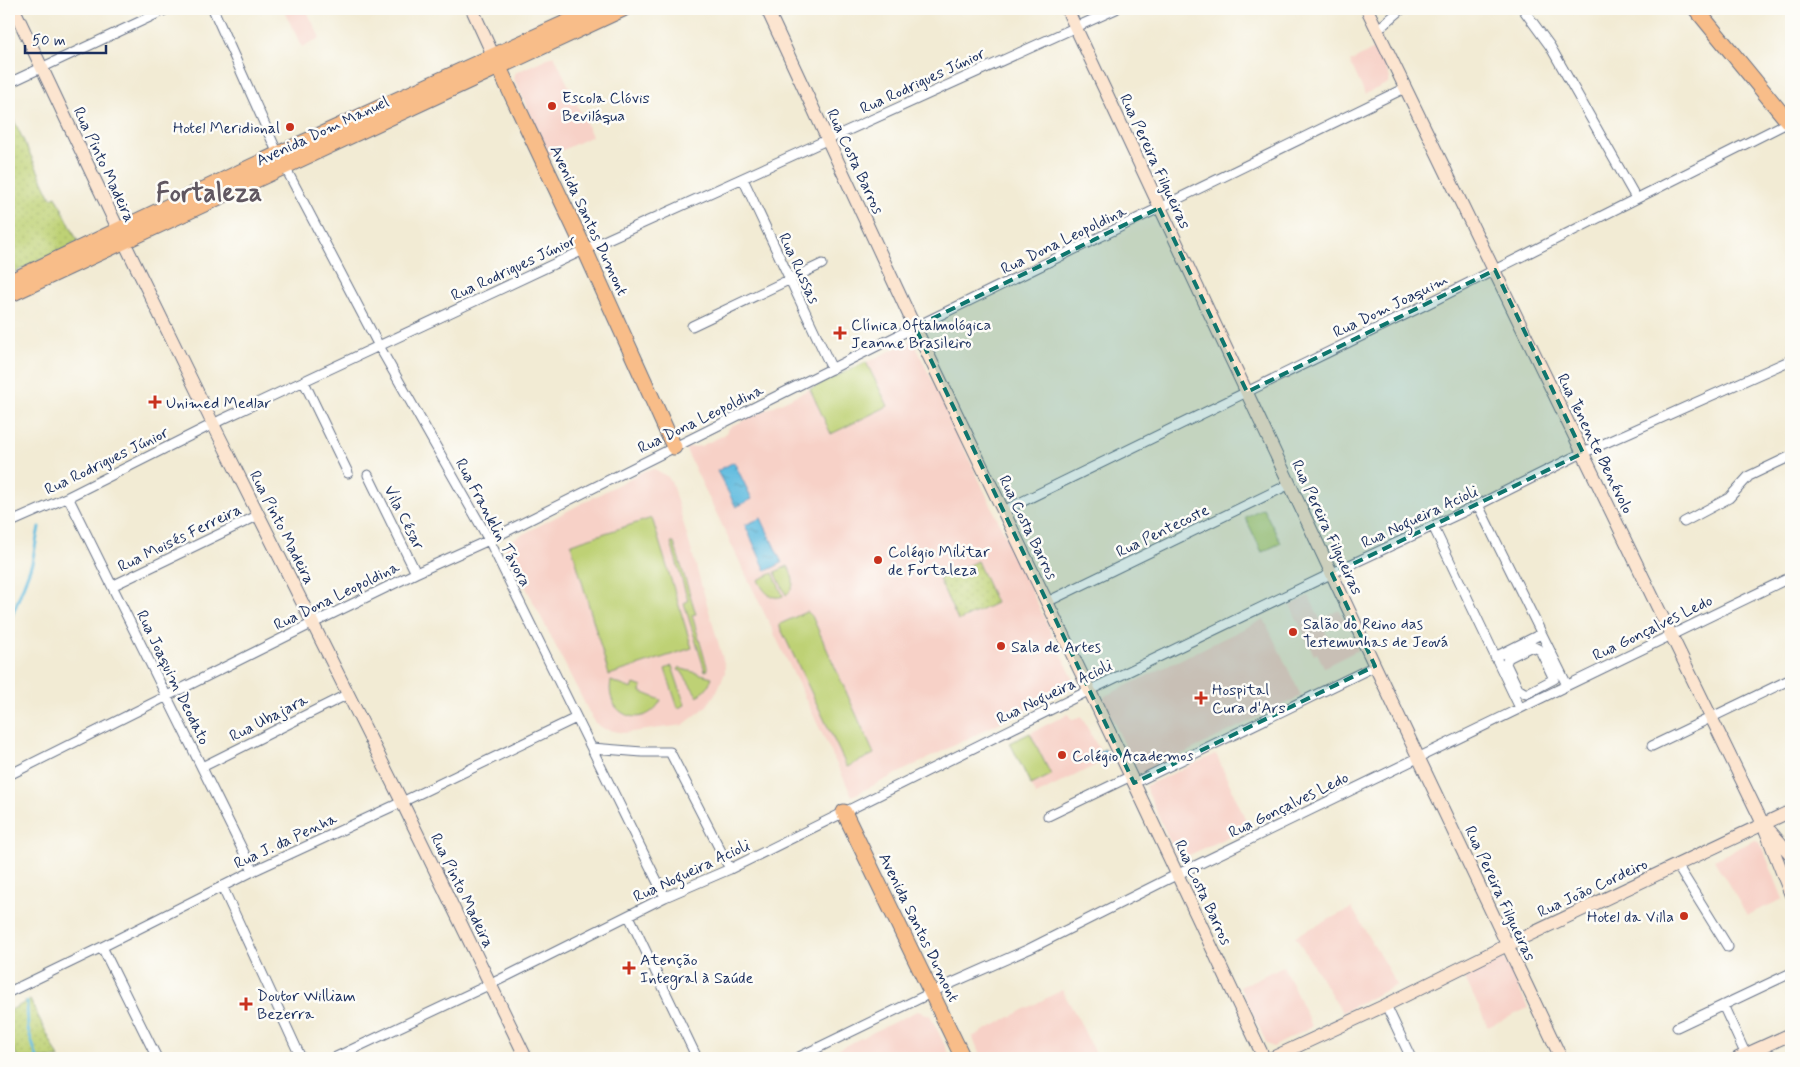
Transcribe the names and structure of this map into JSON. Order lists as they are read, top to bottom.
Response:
{
  "streets": {
    "main road": ["Avenida Dom Manuel", "Avenida Santos Dumont"],
    "street": [
      "Rua Rodrigues Júnior",
      "Rua Costa Barros",
      "Rua Pereira Filgueiras",
      "Rua Pinto Madeira",
      "Rua Dona Leopoldina",
      "Rua Russas",
      "Rua Dom Joaquim",
      "Rua Tenente Benévolo",
      "Rua Nogueira Acioli",
      "Vila César",
      "Rua Franklin Távora",
      "Rua Pentecoste",
      "Rua Moisés Ferreira",
      "Rua Gonçalves Ledo",
      "Rua Joaquim Deodato",
      "Rua Ubajara",
      "Rua J. da Penha",
      "Rua João Cordeiro"
    ]
  },
  "crossings": [
    ["Rua Rodrigues Júnior", "Rua Costa Barros"],
    ["Rua Rodrigues Júnior", "Rua Pereira Filgueiras"],
    ["Rua Rodrigues Júnior", "Rua Pinto Madeira"],
    ["Rua Rodrigues Júnior", "Avenida Santos Dumont"],
    ["Rua Rodrigues Júnior", "Rua Russas"],
    ["Rua Rodrigues Júnior", "Rua Franklin Távora"],
    ["Rua Rodrigues Júnior", "Rua Joaquim Deodato"],
    ["Avenida Dom Manuel", "Rua Pinto Madeira"],
    ["Avenida Dom Manuel", "Avenida Santos Dumont"],
    ["Avenida Dom Manuel", "Rua Franklin Távora"],
    ["Rua Costa Barros", "Rua Dona Leopoldina"],
    ["Rua Costa Barros", "Rua Dom Joaquim"],
    ["Rua Costa Barros", "Rua Nogueira Acioli"],
    ["Rua Costa Barros", "Rua Pentecoste"],
    ["Rua Costa Barros", "Rua Gonçalves Ledo"],
    ["Rua Pereira Filgueiras", "Rua Dona Leopoldina"],
    ["Rua Pereira Filgueiras", "Rua Dom Joaquim"],
    ["Rua Pereira Filgueiras", "Rua Nogueira Acioli"],
    ["Rua Pereira Filgueiras", "Rua Pentecoste"],
    ["Rua Pereira Filgueiras", "Rua Gonçalves Ledo"],
    ["Rua Pereira Filgueiras", "Rua João Cordeiro"],
    ["Rua Pinto Madeira", "Rua Dona Leopoldina"],
    ["Rua Pinto Madeira", "Rua Nogueira Acioli"],
    ["Rua Pinto Madeira", "Rua Moisés Ferreira"],
    ["Rua Pinto Madeira", "Rua Ubajara"],
    ["Rua Pinto Madeira", "Rua J. da Penha"],
    ["Avenida Santos Dumont", "Rua Dona Leopoldina"],
    ["Avenida Santos Dumont", "Rua Nogueira Acioli"],
    ["Avenida Santos Dumont", "Rua Gonçalves Ledo"],
    ["Rua Dona Leopoldina", "Rua Russas"],
    ["Rua Dona Leopoldina", "Rua Tenente Benévolo"],
    ["Rua Dona Leopoldina", "Vila César"],
    ["Rua Dona Leopoldina", "Rua Franklin Távora"],
    ["Rua Dona Leopoldina", "Rua Joaquim Deodato"],
    ["Rua Dom Joaquim", "Rua Tenente Benévolo"],
    ["Rua Tenente Benévolo", "Rua Nogueira Acioli"],
    ["Rua Tenente Benévolo", "Rua Gonçalves Ledo"],
    ["Rua Tenente Benévolo", "Rua João Cordeiro"],
    ["Rua Nogueira Acioli", "Rua Franklin Távora"],
    ["Rua Franklin Távora", "Rua J. da Penha"],
    ["Rua Moisés Ferreira", "Rua Joaquim Deodato"],
    ["Rua Joaquim Deodato", "Rua Ubajara"],
    ["Rua Joaquim Deodato", "Rua J. da Penha"]
  ],
  "districts": ["Fortaleza"],
  "places": {
    "other": [
      "Escola Clóvis Beviláqua",
      "Hotel Meridional",
      "Colégio Militar de Fortaleza",
      "Salão do Reino das Testemunhas de Jeová",
      "Sala de Artes",
      "Colégio Academos",
      "Hotel da Villa"
    ],
    "health": [
      "Clínica Oftalmológica Jeanne Brasileiro",
      "Unimed Medlar",
      "Hospital Cura d'Ars",
      "Atenção Integral à Saúde",
      "Doutor William Bezerra"
    ]
  },
  "scale_bar": "50 m"
}
